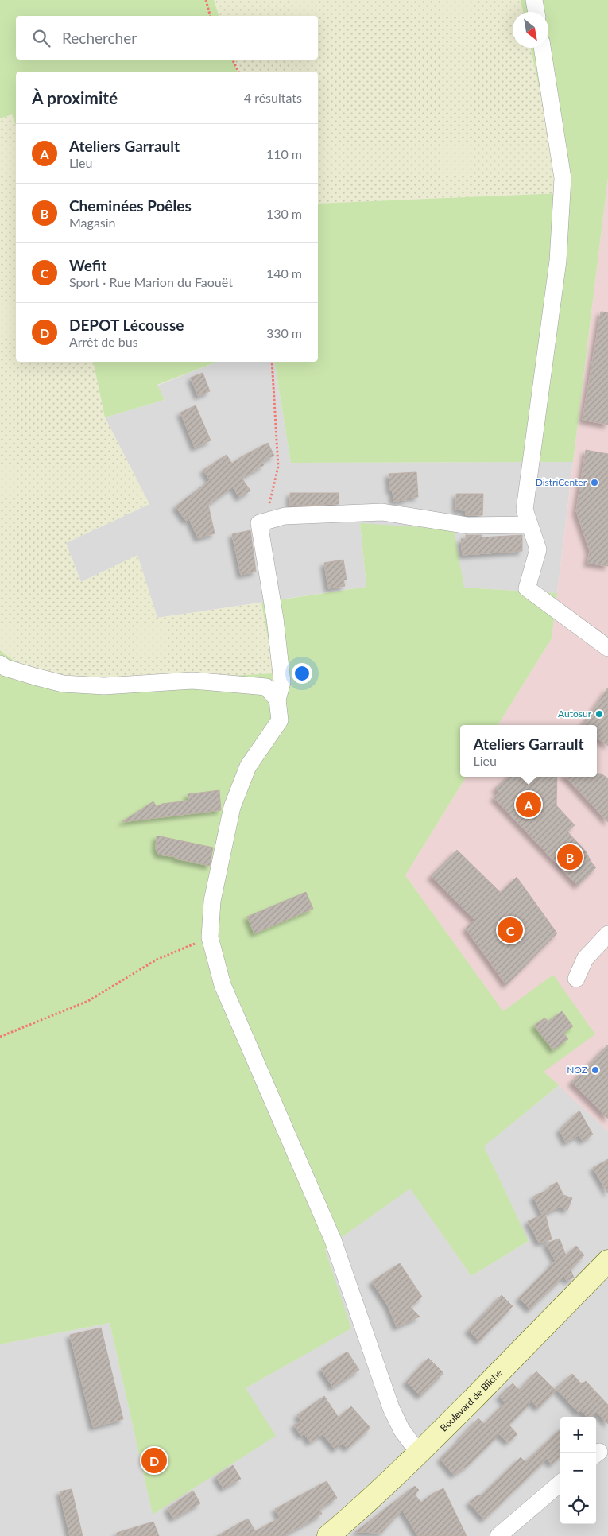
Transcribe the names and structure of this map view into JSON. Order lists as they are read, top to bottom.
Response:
{
  "streets": {
    "main road": ["Boulevard de Bliche"]
  },
  "places": ["DistriCenter", "Autosur", "NOZ"],
  "north": "bottom right",
  "page": {
    "search": "Rechercher",
    "heading": ["À proximité", "4 résultats"],
    "list": [
      {
        "mark": "A",
        "name": "Ateliers Garrault",
        "note": "Lieu",
        "value": "110 m"
      },
      {
        "mark": "B",
        "name": "Cheminées Poêles",
        "note": "Magasin",
        "value": "130 m"
      },
      {
        "mark": "C",
        "name": "Wefit",
        "note": "Sport · Rue Marion du Faouët",
        "value": "140 m"
      },
      {
        "mark": "D",
        "name": "DEPOT Lécousse",
        "note": "Arrêt de bus",
        "value": "330 m"
      }
    ],
    "popup": ["Ateliers Garrault", "Lieu"],
    "pins": [
      "A",
      "B",
      "C",
      "D"
    ],
    "map_buttons": ["+", "−"]
  }
}
